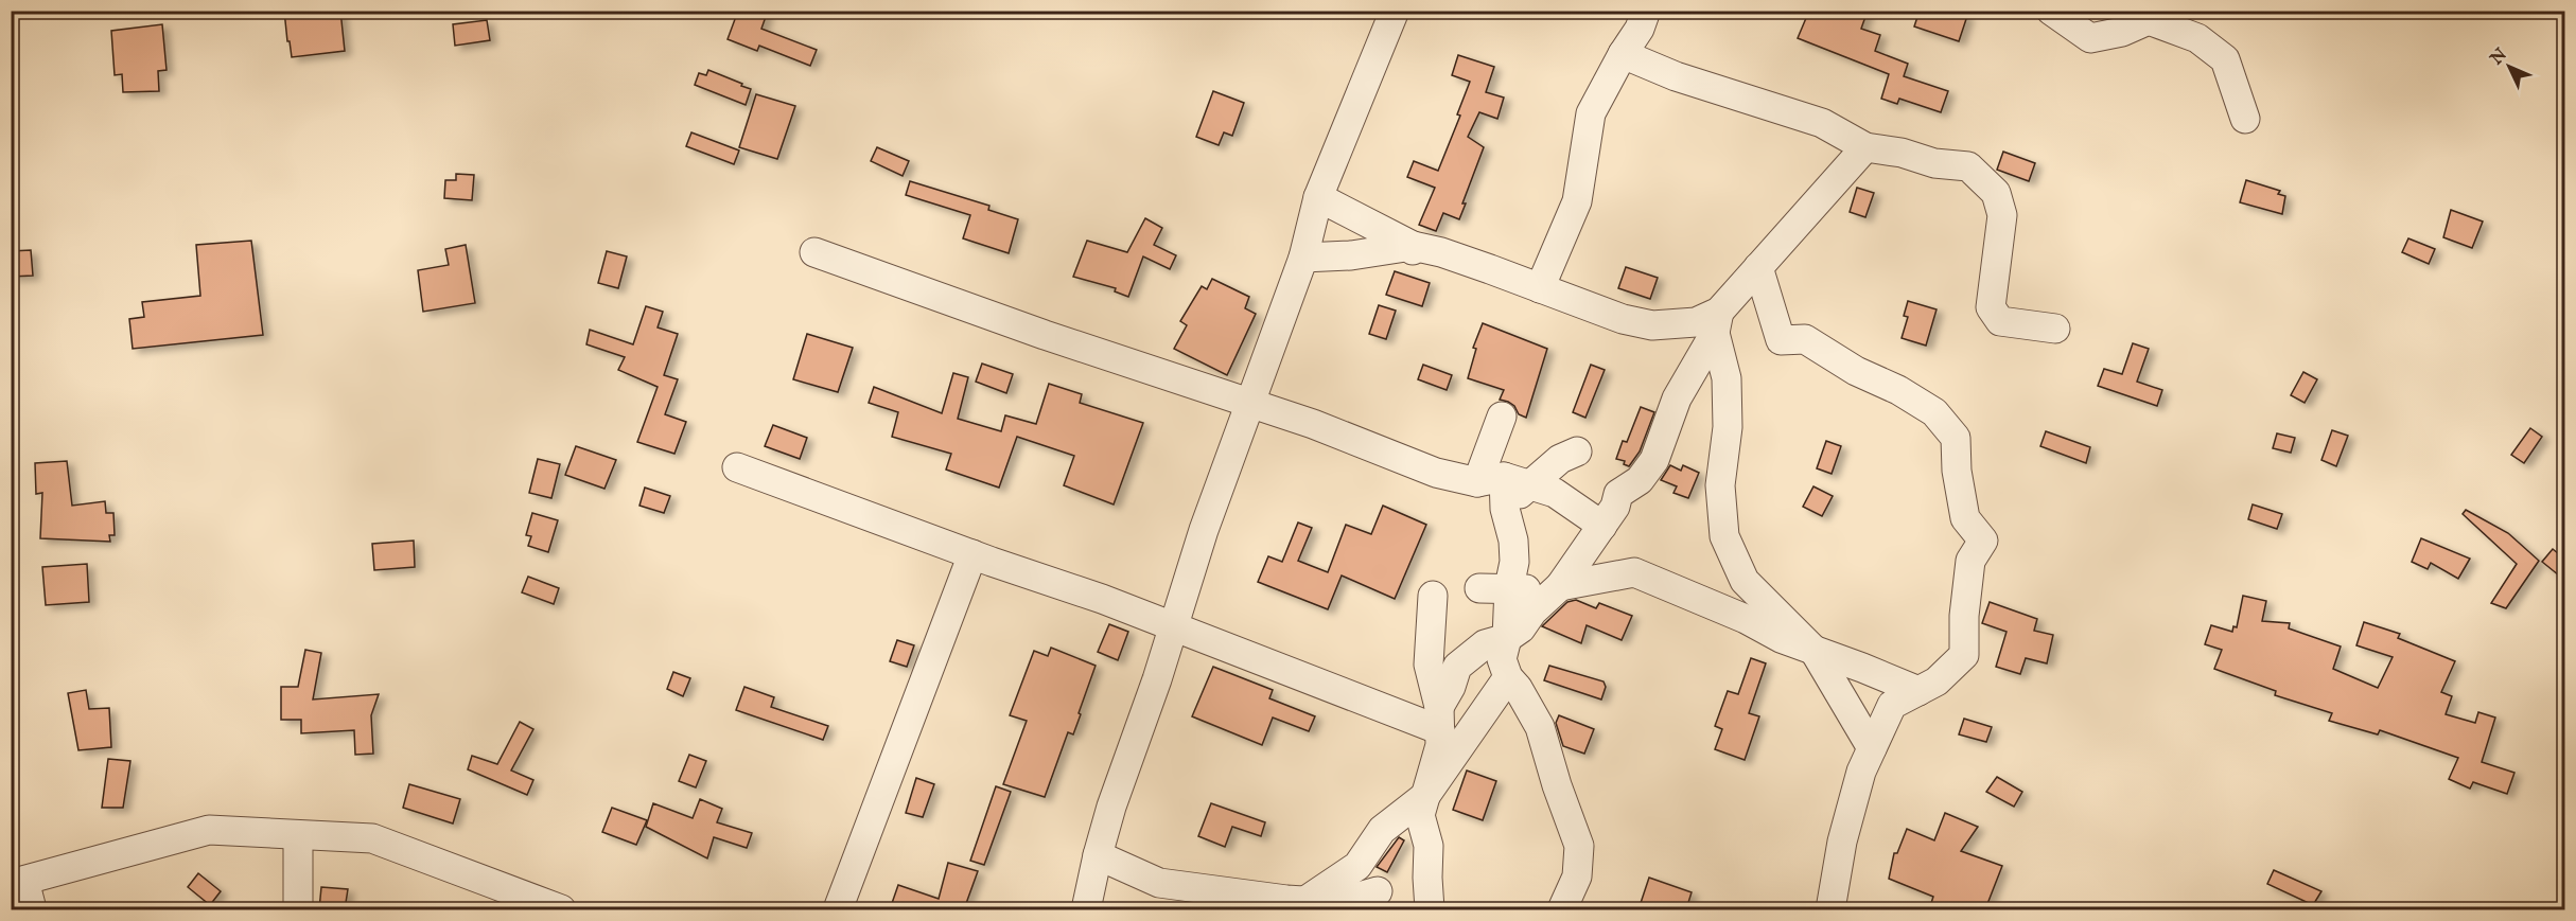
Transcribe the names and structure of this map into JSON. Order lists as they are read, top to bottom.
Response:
{
  "north": "top left"
}
